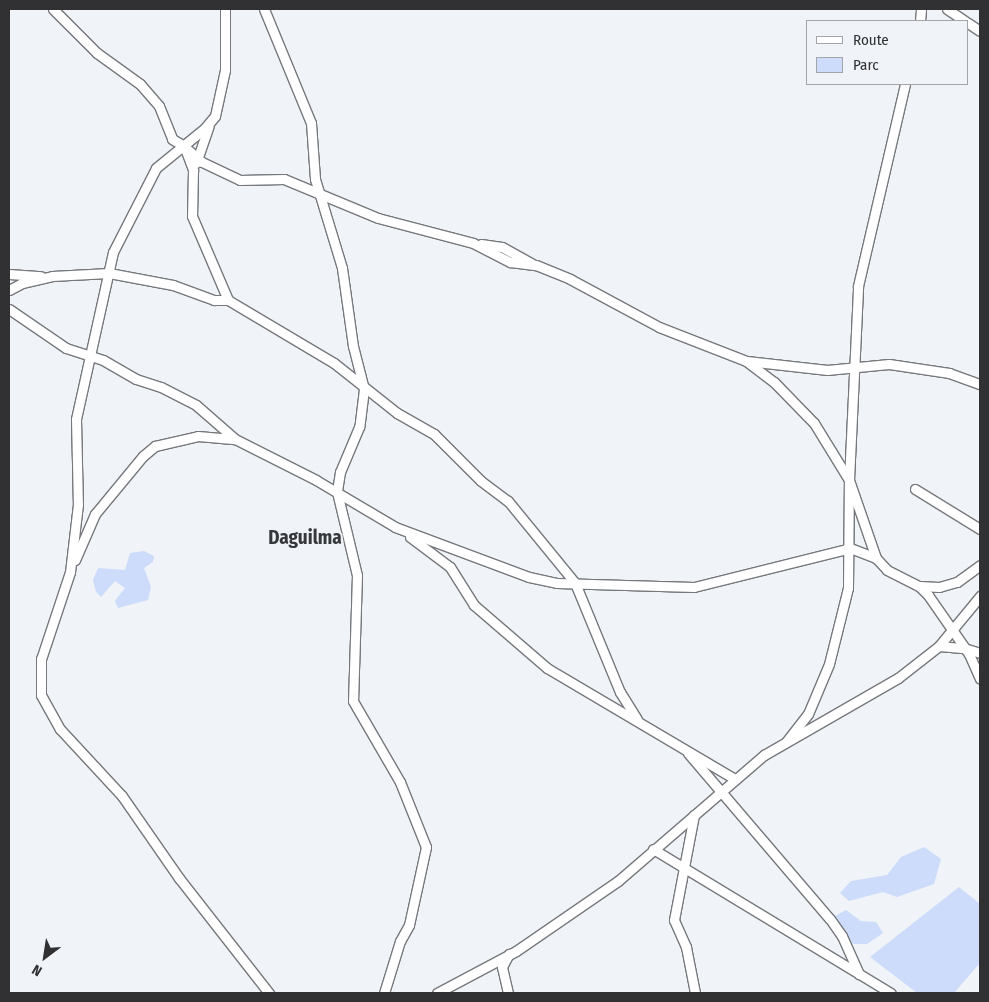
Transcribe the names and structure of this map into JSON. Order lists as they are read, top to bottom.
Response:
{
  "districts": ["Daguilma"],
  "legend": ["Route", "Parc"],
  "north": "bottom left"
}
